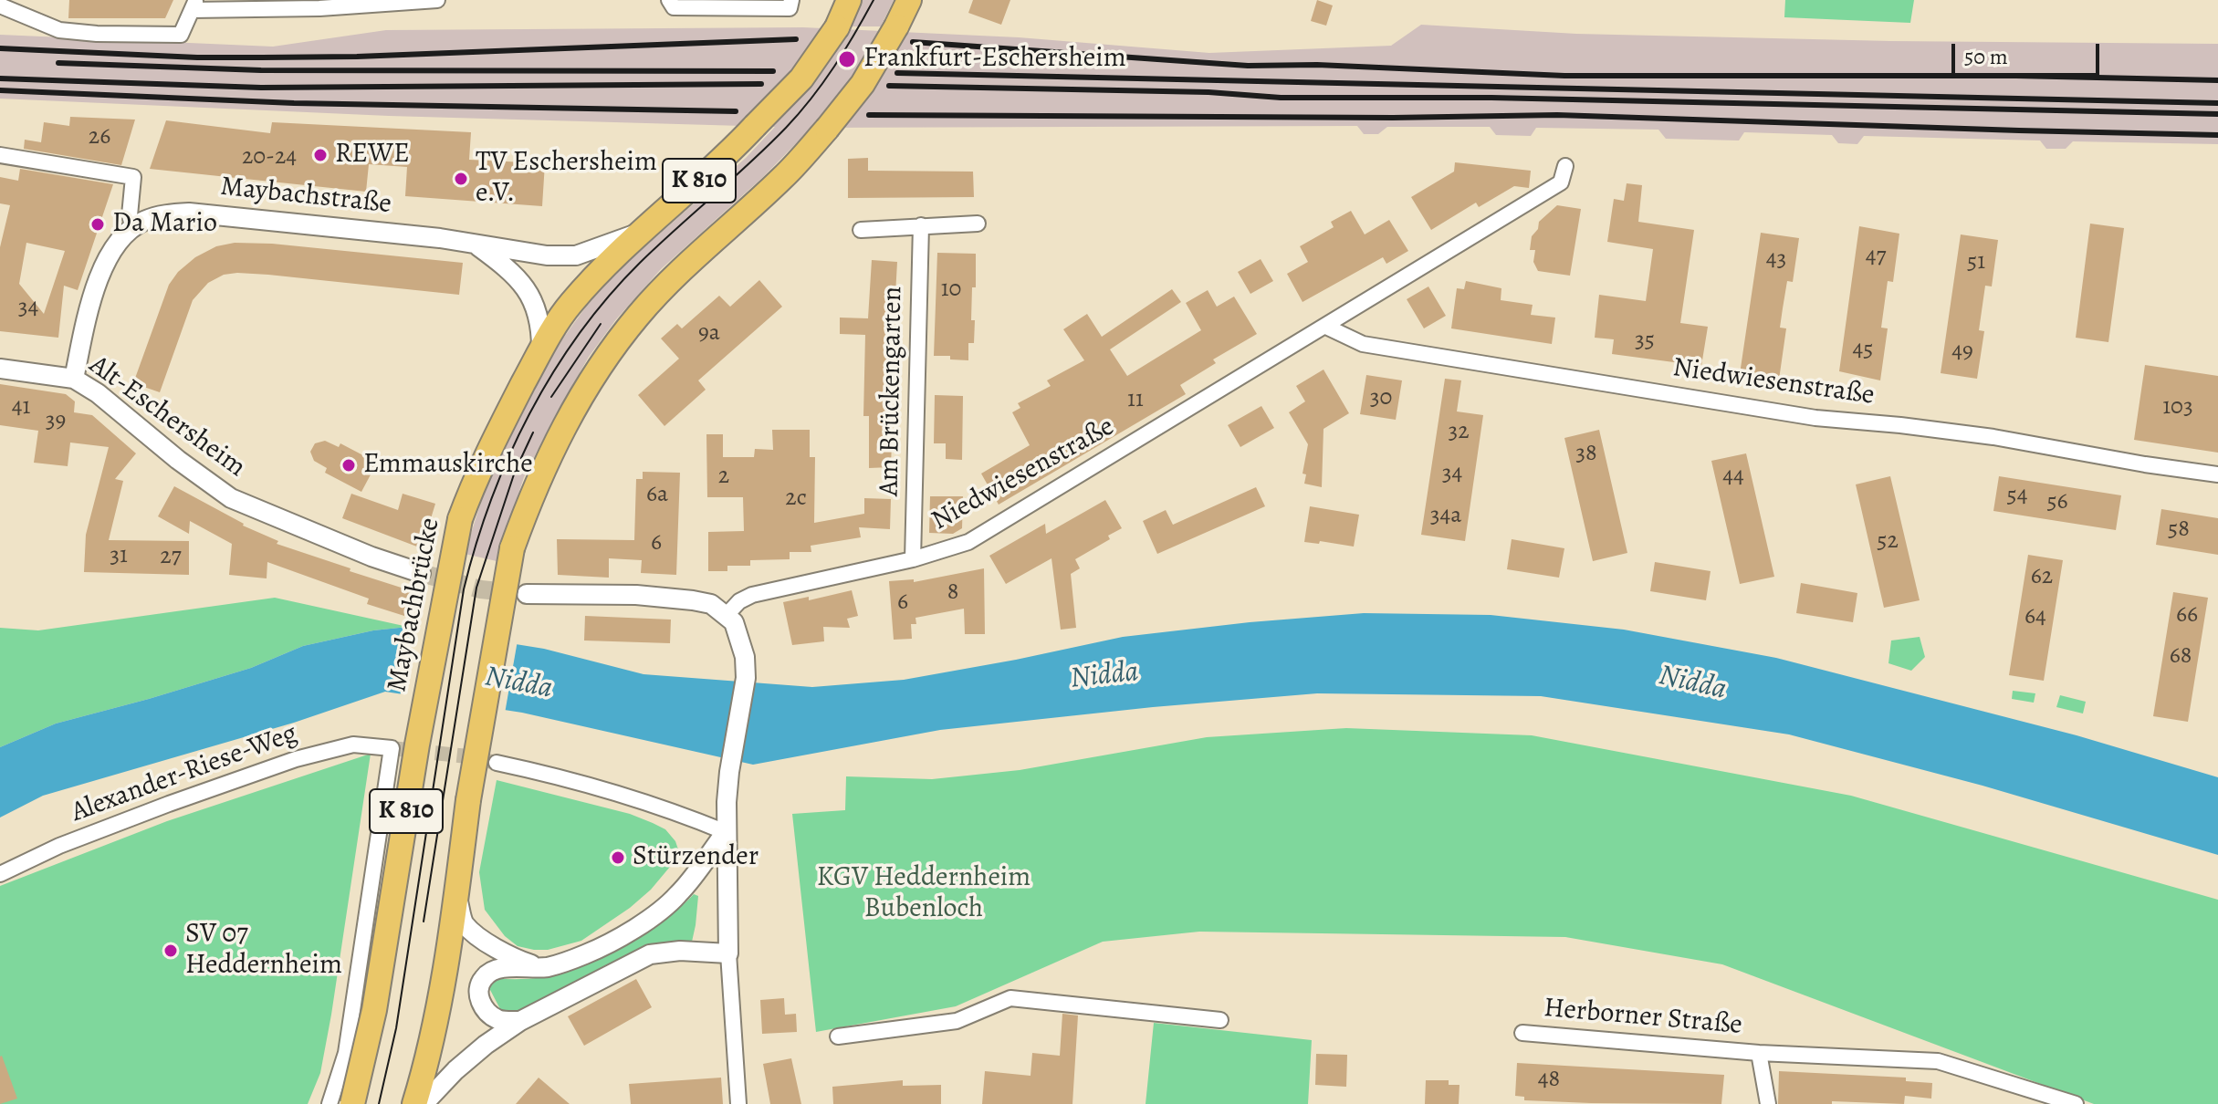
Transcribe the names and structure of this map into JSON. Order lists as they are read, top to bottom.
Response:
{
  "streets": {
    "main road": ["K 810", "Maybachbrücke"],
    "street": [
      "Maybachstraße",
      "Niedwiesenstraße",
      "Am Brückengarten",
      "Alt-Eschersheim",
      "Alexander-Riese-Weg",
      "Herborner Straße"
    ]
  },
  "crossings": [
    ["Maybachstraße", "Alt-Eschersheim"],
    ["Maybachstraße", "Maybachbrücke"],
    ["Niedwiesenstraße", "Am Brückengarten"]
  ],
  "water": ["Nidda"],
  "parks": ["KGV Heddernheim Bubenloch"],
  "places": [
    "Frankfurt-Eschersheim",
    "REWE",
    "TV Eschersheim e.V.",
    "Da Mario",
    "Emmauskirche",
    "Stürzender",
    "SV 07 Heddernheim"
  ],
  "house_numbers": [
    "26",
    "20-24",
    "47",
    "43",
    "51",
    "10",
    "34",
    "9a",
    "35",
    "45",
    "49",
    "30",
    "11",
    "41",
    "103",
    "39",
    "32",
    "38",
    "34",
    "2",
    "44",
    "6a",
    "54",
    "2c",
    "56",
    "34a",
    "58",
    "52",
    "6",
    "31",
    "27",
    "62",
    "8",
    "6",
    "66",
    "64",
    "68",
    "48"
  ],
  "scale_bar": "50 m"
}
